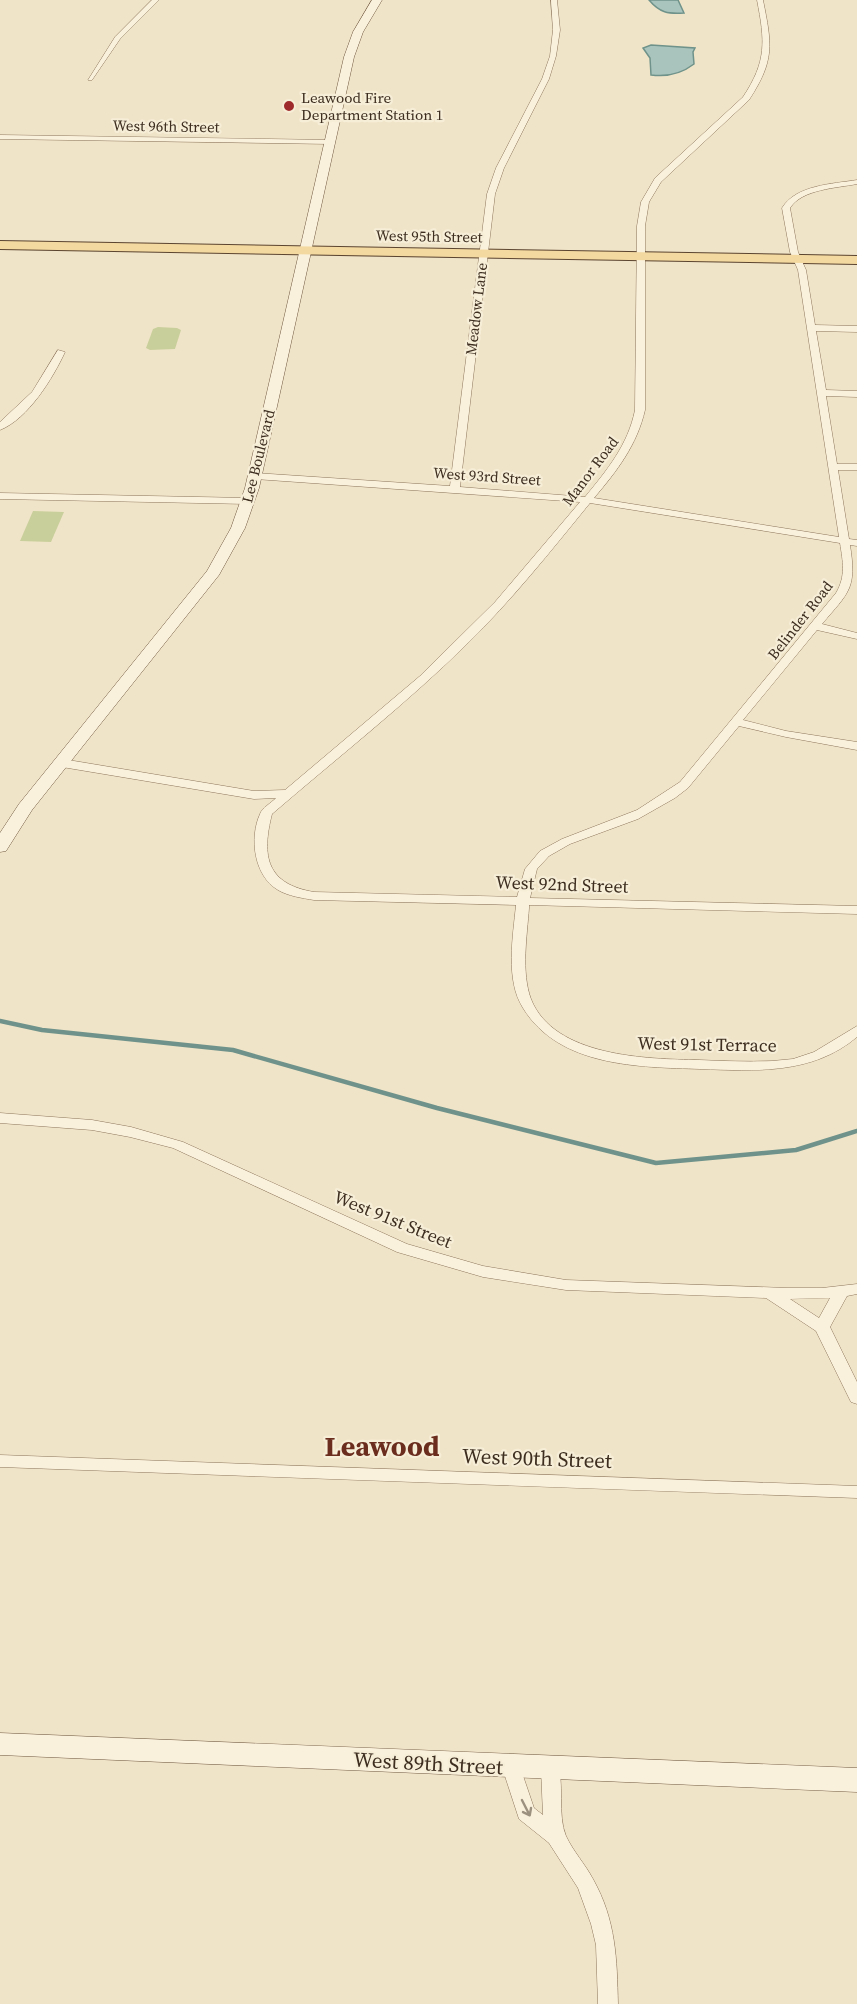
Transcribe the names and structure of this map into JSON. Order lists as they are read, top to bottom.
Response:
{
  "streets": {
    "main road": ["West 95th Street"],
    "street": [
      "West 96th Street",
      "Meadow Lane",
      "Lee Boulevard",
      "Manor Road",
      "West 93rd Street",
      "Belinder Road",
      "West 92nd Street",
      "West 91st Terrace",
      "West 91st Street",
      "West 90th Street",
      "West 89th Street"
    ]
  },
  "crossings": [
    ["West 96th Street", "Lee Boulevard"],
    ["West 95th Street", "Meadow Lane"],
    ["West 95th Street", "Lee Boulevard"],
    ["West 95th Street", "Manor Road"],
    ["West 95th Street", "Belinder Road"],
    ["Meadow Lane", "West 93rd Street"],
    ["Lee Boulevard", "West 93rd Street"],
    ["Manor Road", "West 93rd Street"],
    ["Manor Road", "West 92nd Street"],
    ["West 93rd Street", "Belinder Road"],
    ["Belinder Road", "West 92nd Street"],
    ["Belinder Road", "West 91st Terrace"],
    ["West 92nd Street", "West 91st Terrace"]
  ],
  "districts": ["Leawood"],
  "places": ["Leawood Fire Department Station 1"]
}
